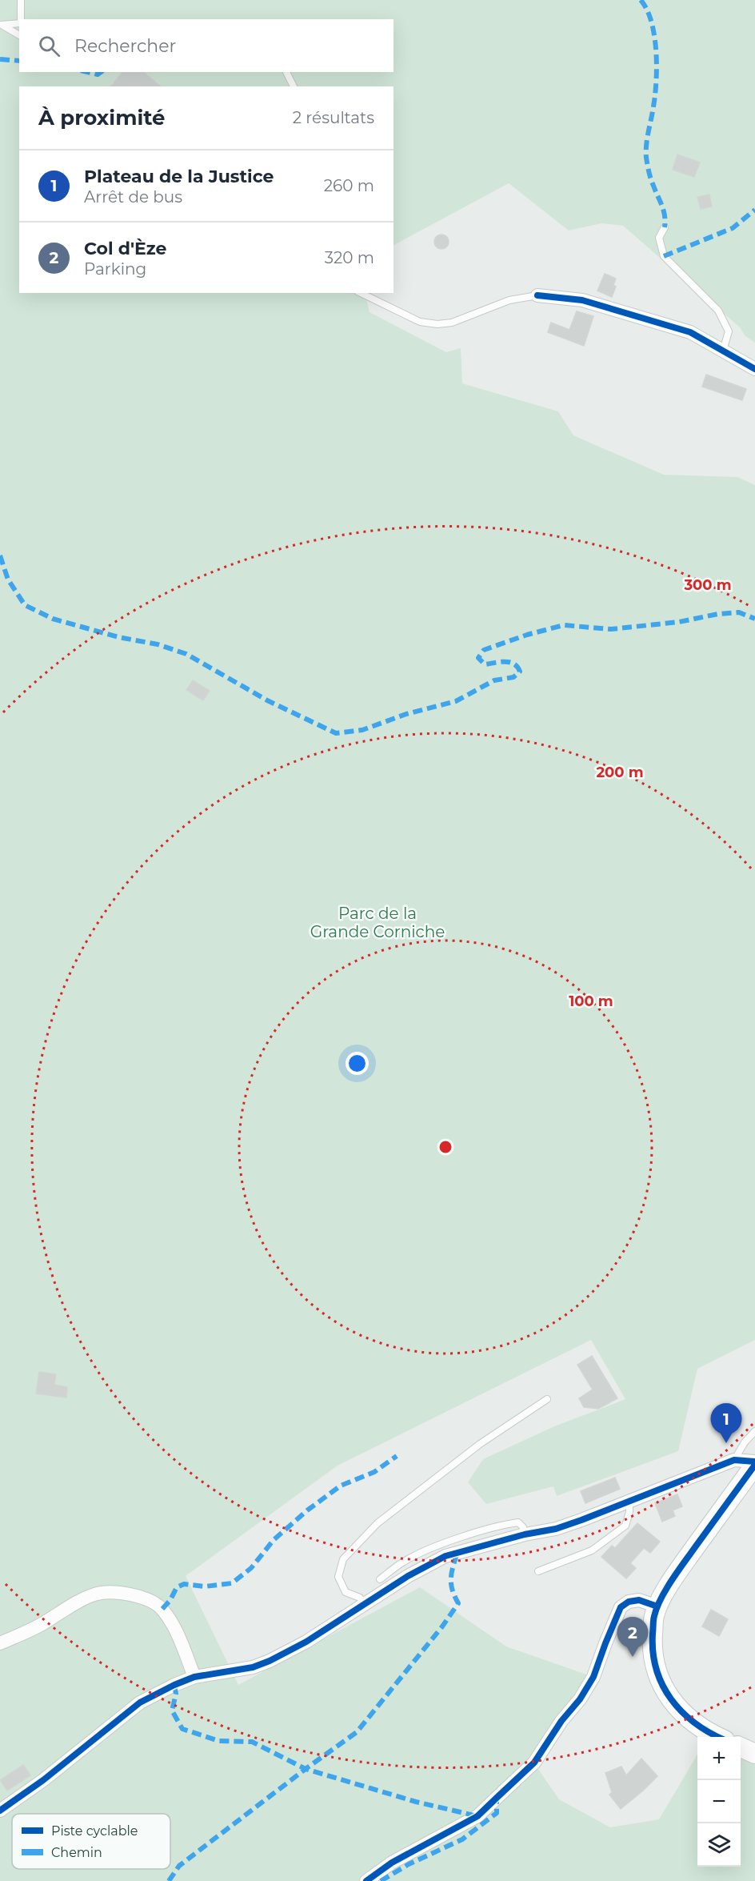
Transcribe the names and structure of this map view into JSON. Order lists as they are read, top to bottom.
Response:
{
  "parks": ["Parc de la Grande Corniche"],
  "legend": ["Piste cyclable", "Chemin"],
  "page": {
    "search": "Rechercher",
    "heading": ["À proximité", "2 résultats"],
    "list": [
      {
        "mark": "1",
        "name": "Plateau de la Justice",
        "note": "Arrêt de bus",
        "value": "260 m"
      },
      {
        "mark": "2",
        "name": "Col d'Èze",
        "note": "Parking",
        "value": "320 m"
      }
    ],
    "pins": ["1", "2"],
    "map_buttons": ["+", "−"]
  },
  "rings": ["300 m", "200 m", "100 m"]
}
